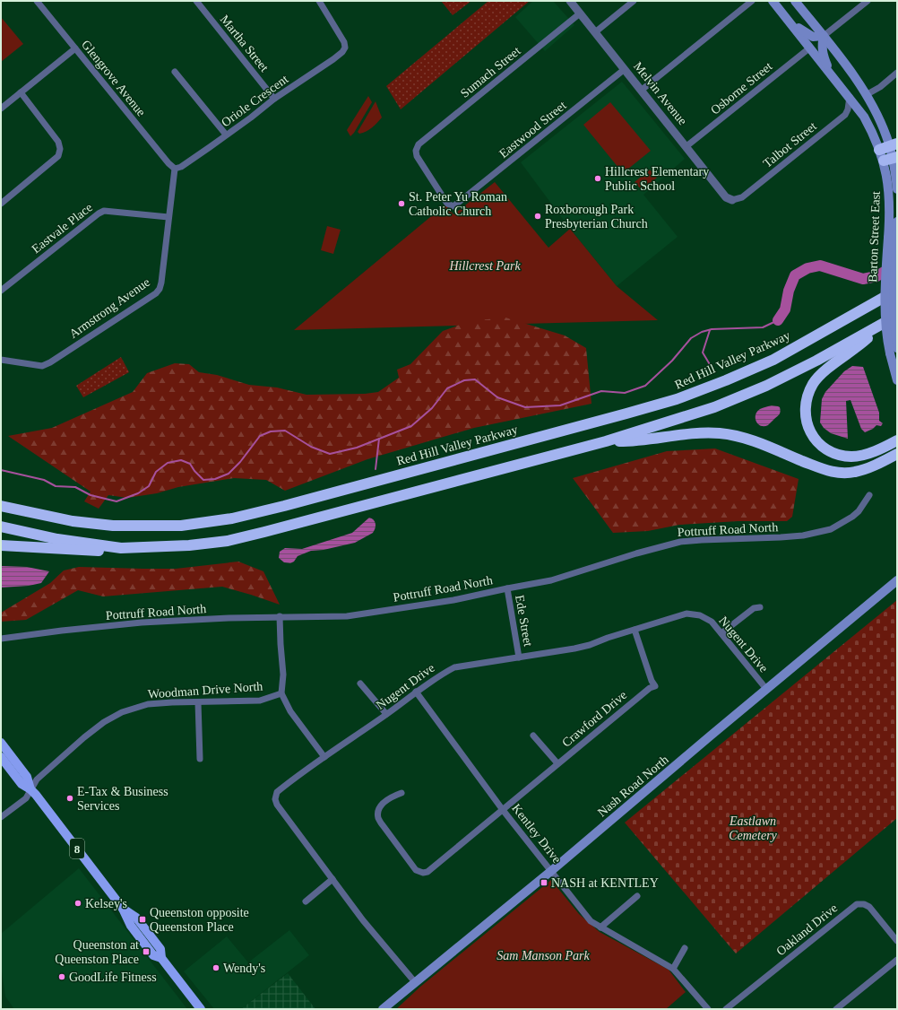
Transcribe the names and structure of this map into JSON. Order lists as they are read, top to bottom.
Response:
{
  "streets": {
    "highway": ["Red Hill Valley Parkway"],
    "main road": ["Barton Street East", "Nash Road North", "8"],
    "street": [
      "Martha Street",
      "Sumach Street",
      "Glengrove Avenue",
      "Osborne Street",
      "Melvin Avenue",
      "Oriole Crescent",
      "Eastwood Street",
      "Talbot Street",
      "Eastvale Place",
      "Armstrong Avenue",
      "Pottruff Road North",
      "Ede Street",
      "Nugent Drive",
      "Woodman Drive North",
      "Crawford Drive",
      "Kentley Drive",
      "Oakland Drive"
    ]
  },
  "crossings": [
    ["Martha Street", "Oriole Crescent"],
    ["Sumach Street", "Melvin Avenue"],
    ["Sumach Street", "Eastwood Street"],
    ["Glengrove Avenue", "Oriole Crescent"],
    ["Glengrove Avenue", "Armstrong Avenue"],
    ["Osborne Street", "Melvin Avenue"],
    ["Osborne Street", "Barton Street East"],
    ["Melvin Avenue", "Eastwood Street"],
    ["Melvin Avenue", "Talbot Street"],
    ["Oriole Crescent", "Armstrong Avenue"],
    ["Talbot Street", "Barton Street East"],
    ["Eastvale Place", "Armstrong Avenue"],
    ["Pottruff Road North", "Ede Street"],
    ["Ede Street", "Nugent Drive"],
    ["Nugent Drive", "Crawford Drive"],
    ["Nugent Drive", "Nash Road North"],
    ["Nugent Drive", "Kentley Drive"],
    ["Woodman Drive North", "8"],
    ["Crawford Drive", "Kentley Drive"],
    ["Nash Road North", "Kentley Drive"]
  ],
  "parks": ["Hillcrest Park", "Eastlawn Cemetery", "Sam Manson Park"],
  "places": {
    "other": [
      "Hillcrest Elementary Public School",
      "St. Peter Yu Roman Catholic Church",
      "Roxborough Park Presbyterian Church",
      "E-Tax & Business Services",
      "Kelsey's",
      "Wendy's",
      "GoodLife Fitness"
    ],
    "transit": ["NASH at KENTLEY", "Queenston opposite Queenston Place", "Queenston at Queenston Place"]
  }
}
